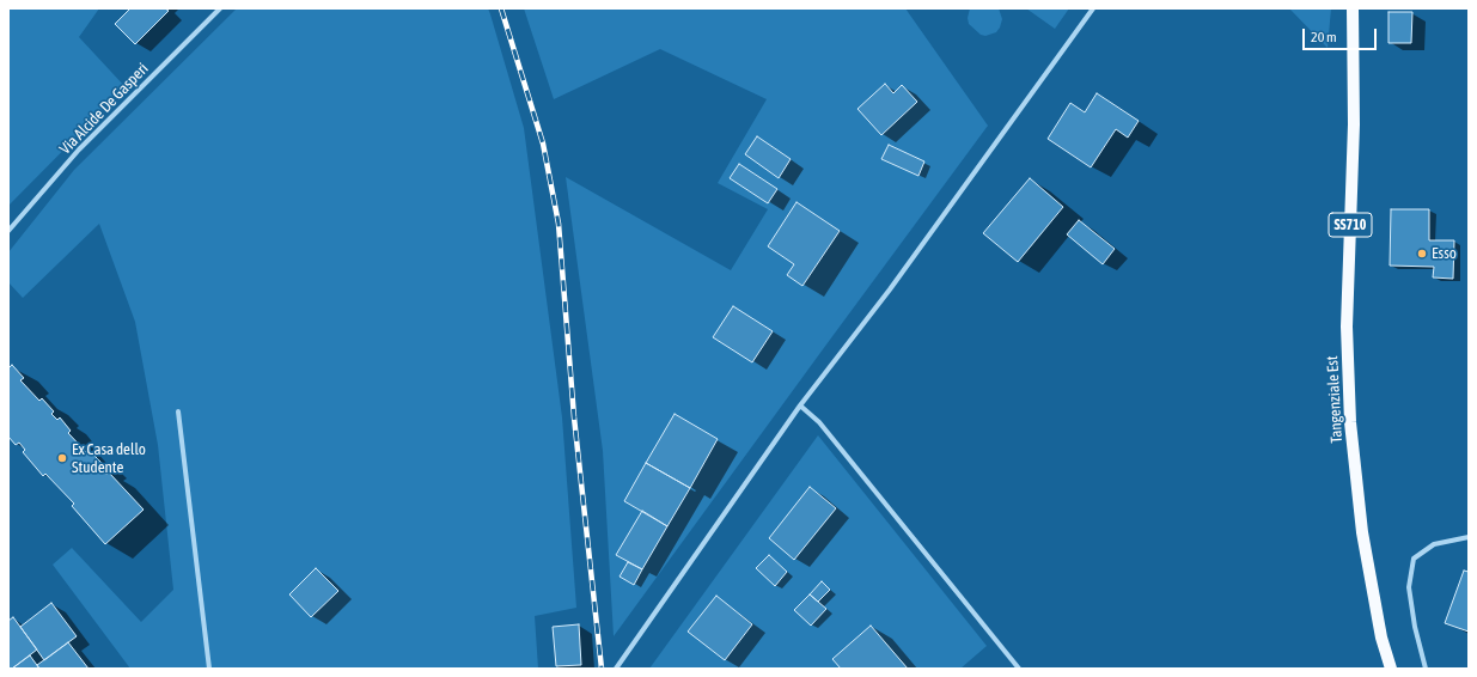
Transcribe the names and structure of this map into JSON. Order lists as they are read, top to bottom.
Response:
{
  "streets": {
    "main road": ["SS710", "Tangenziale Est"],
    "street": ["Via Alcide De Gasperi"]
  },
  "places": ["Esso", "Ex Casa dello Studente"],
  "scale_bar": "20 m"
}
